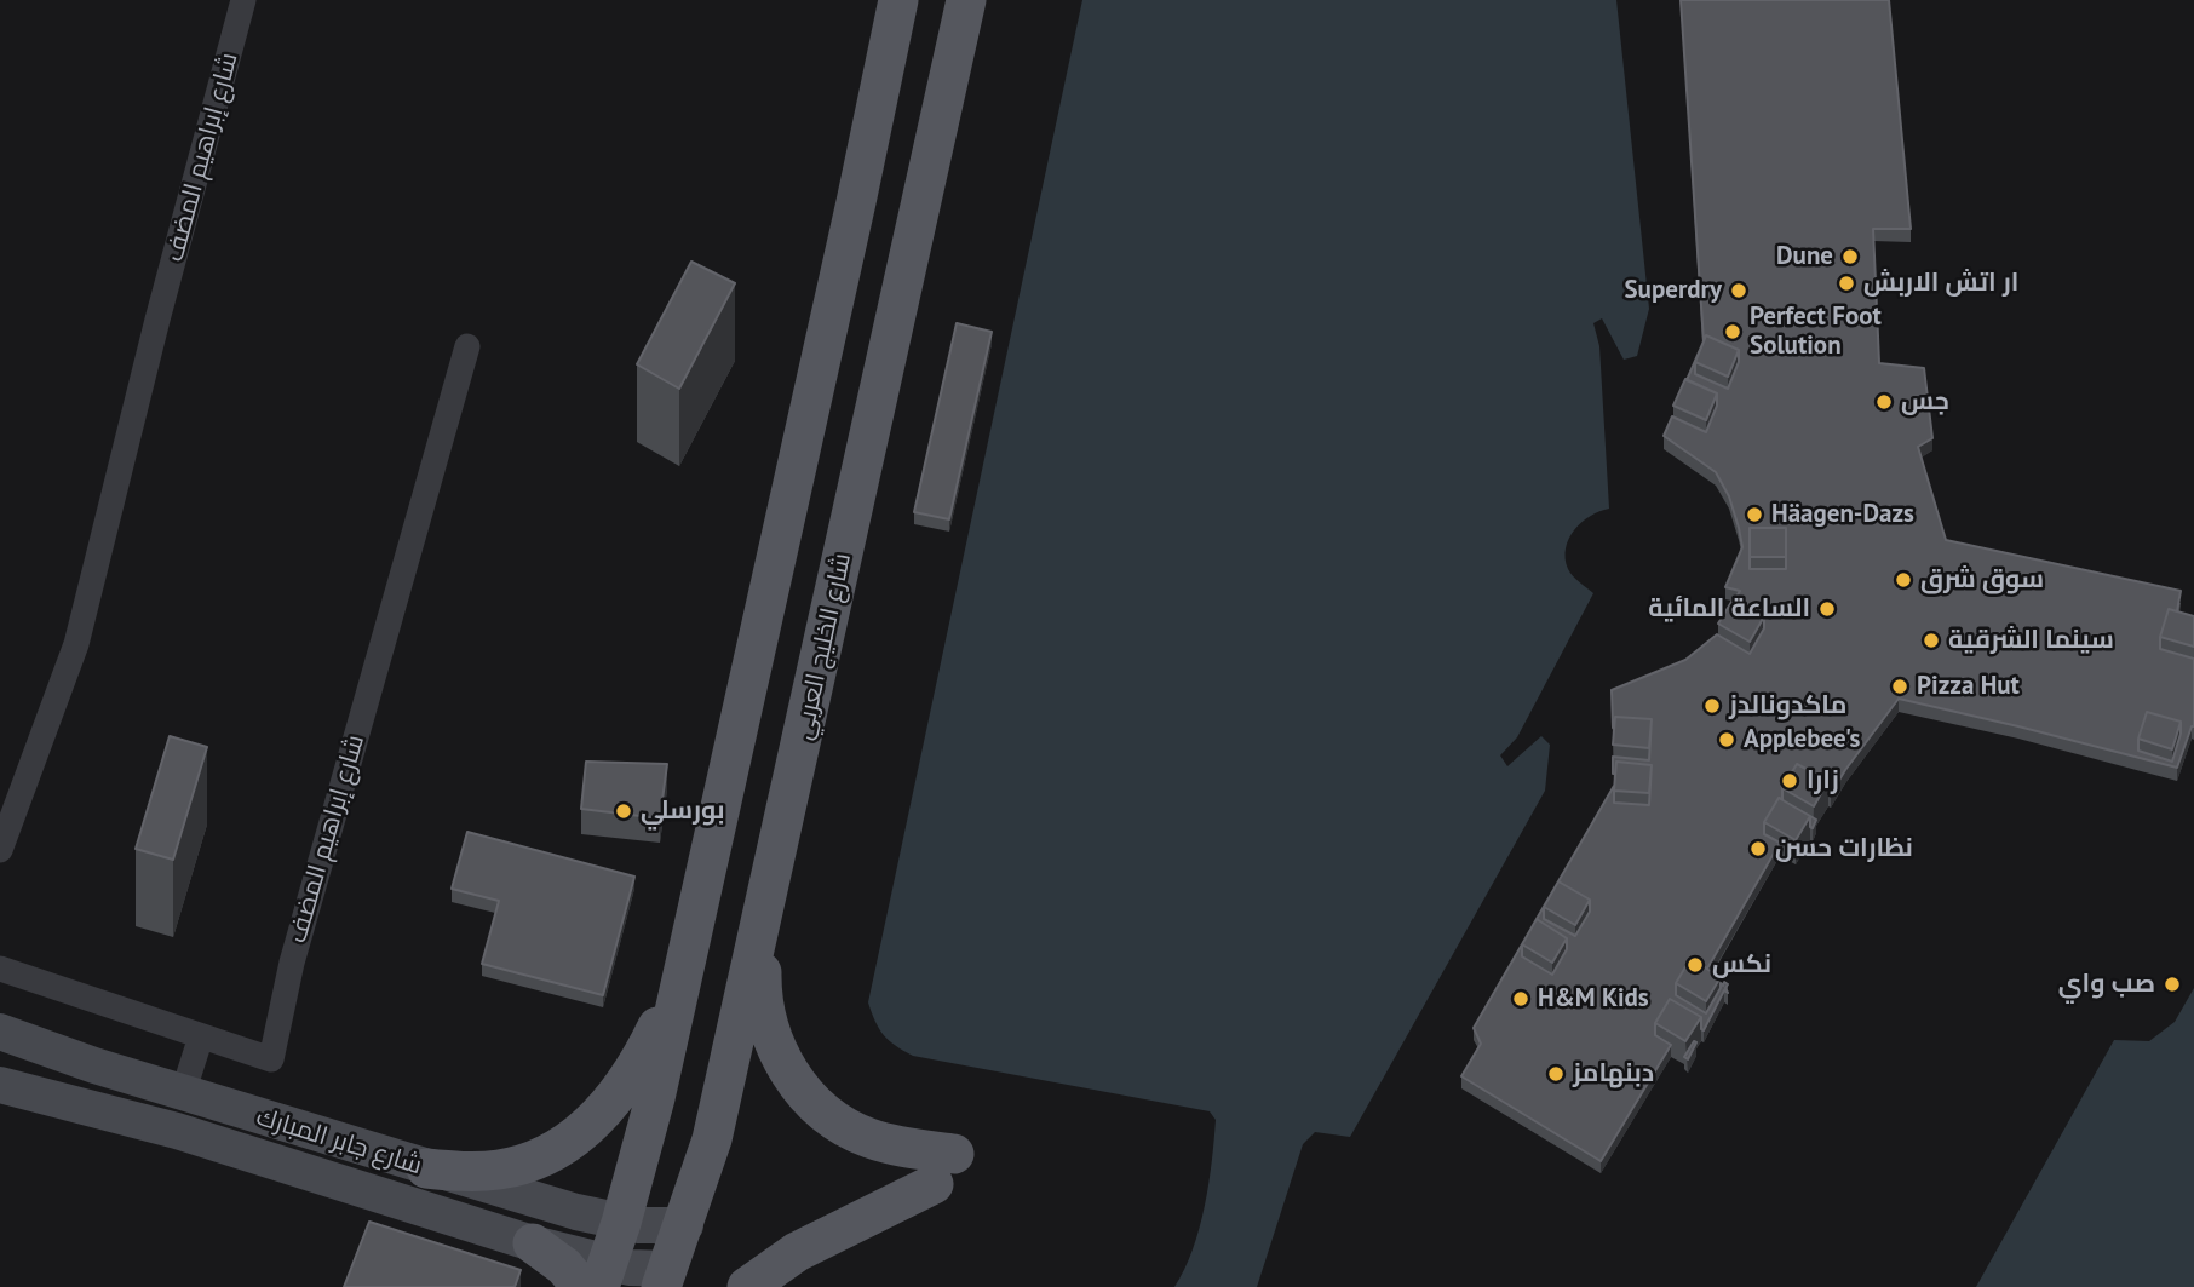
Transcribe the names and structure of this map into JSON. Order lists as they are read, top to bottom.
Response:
{
  "streets": {
    "main road": ["شارع الخليج العربي", "شارع جابر المبارك"],
    "street": ["شارع إبراهيم المضف"]
  },
  "crossings": [
    ["شارع الخليج العربي", "شارع جابر المبارك"]
  ],
  "places": [
    "Dune",
    "ار اتش الاربش",
    "Superdry",
    "Perfect Foot Solution",
    "جس",
    "Häagen-Dazs",
    "سوق شرق",
    "الساعة المائية",
    "سينما الشرقية",
    "Pizza Hut",
    "ماكدونالدز",
    "Applebee's",
    "زارا",
    "بورسلي",
    "نظارات حسن",
    "نكس",
    "صب واي",
    "H&M Kids",
    "دبنهامز"
  ]
}
